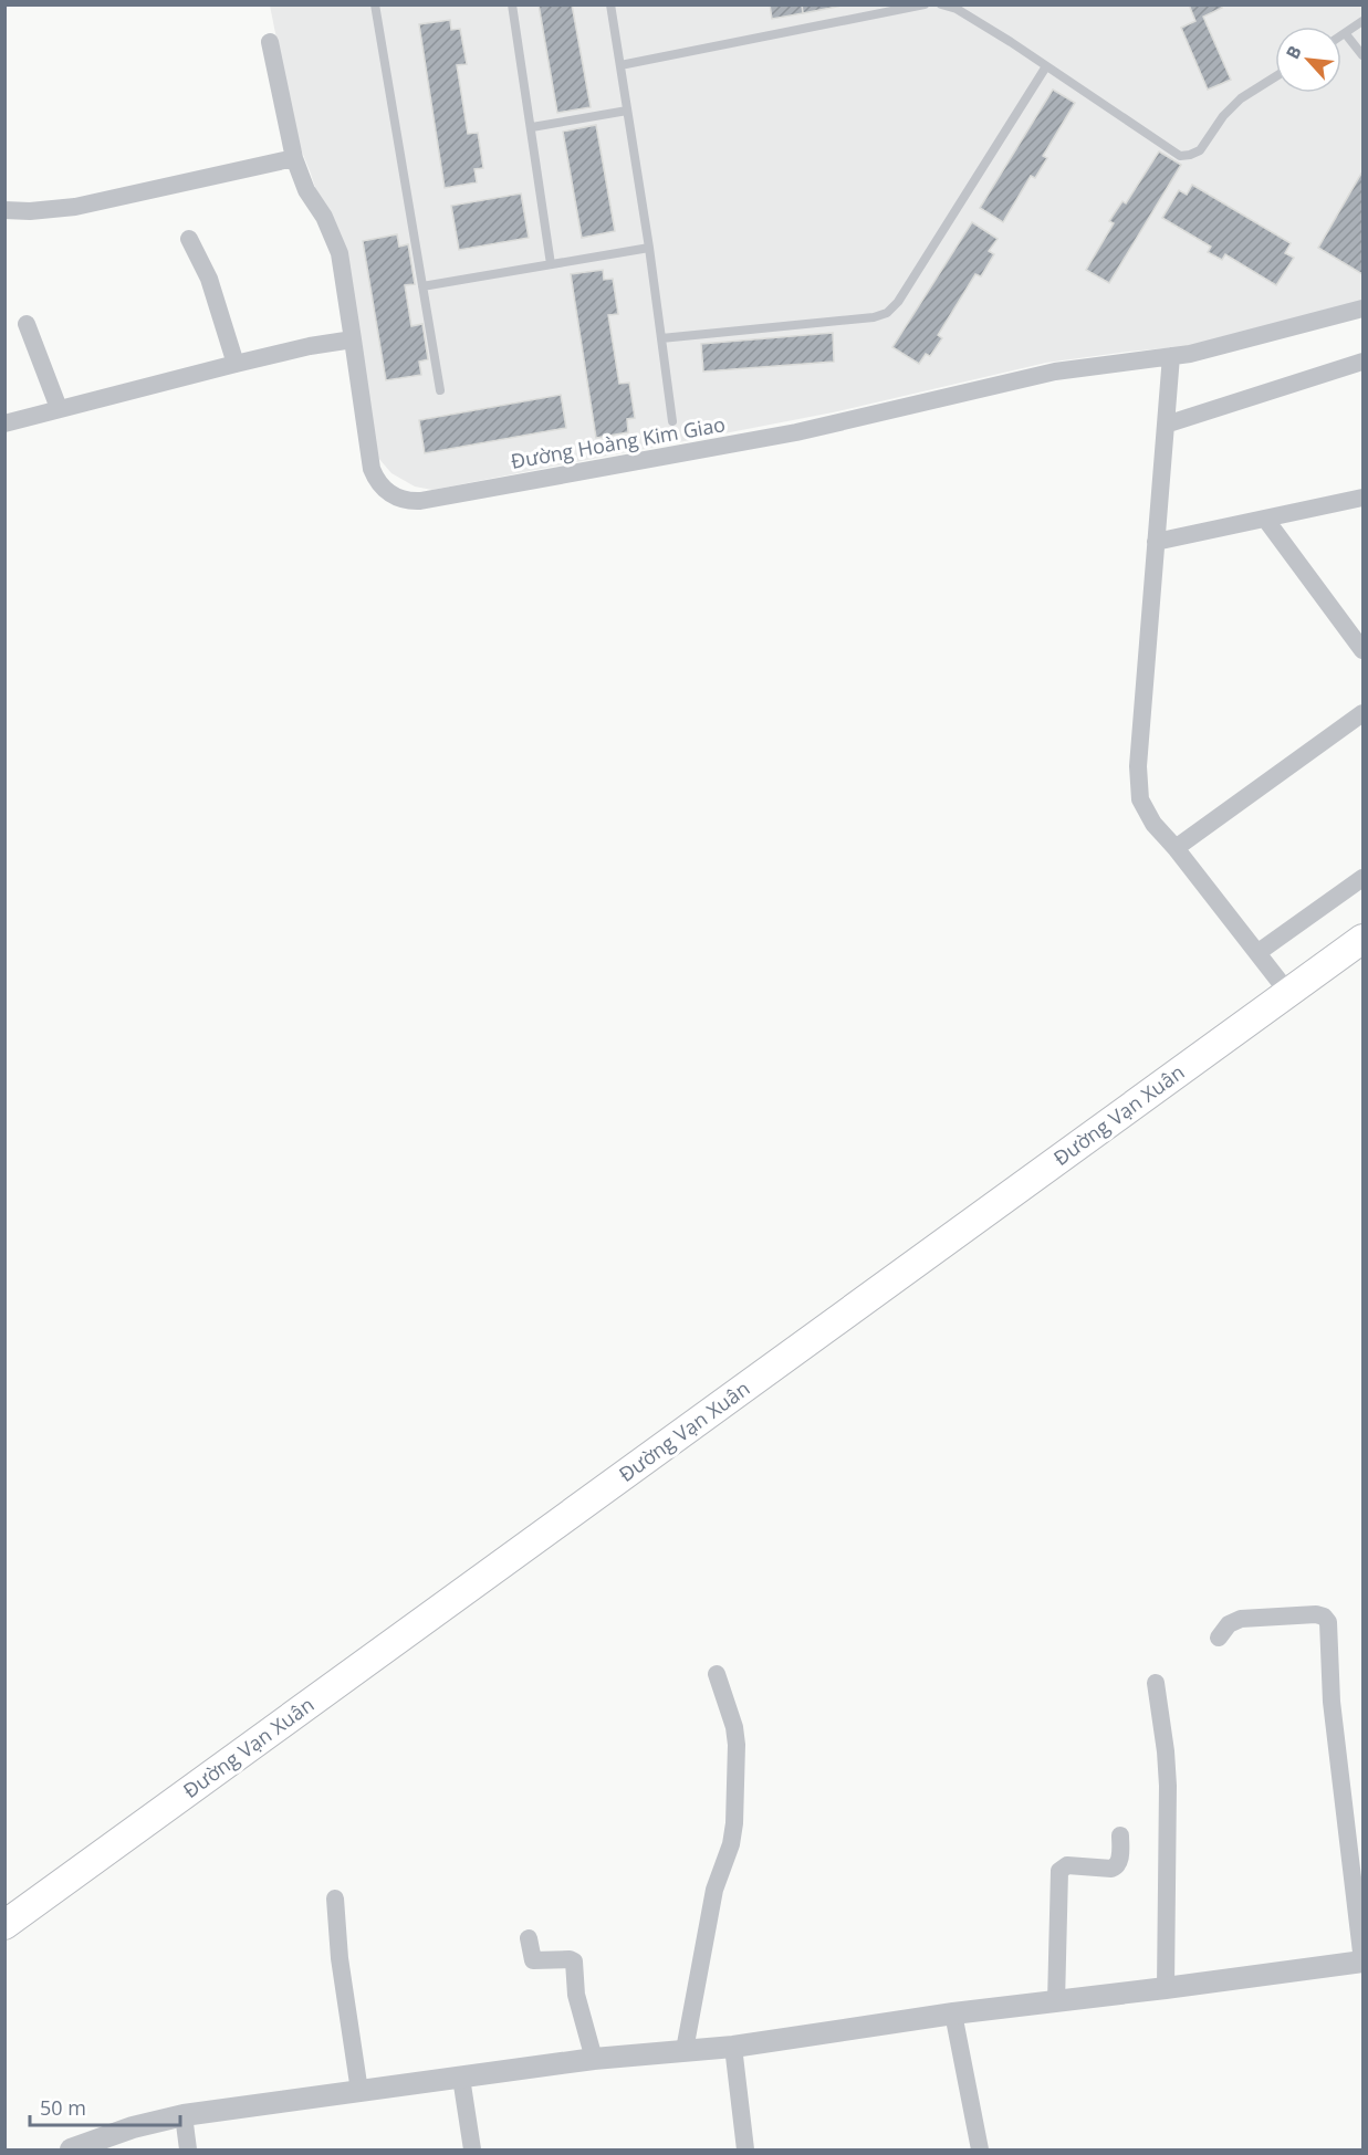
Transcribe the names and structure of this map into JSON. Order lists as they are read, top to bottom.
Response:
{
  "streets": {
    "main road": ["Đường Vạn Xuân"],
    "street": ["Đường Hoàng Kim Giao"]
  },
  "scale_bar": "50 m",
  "north": "top left"
}
